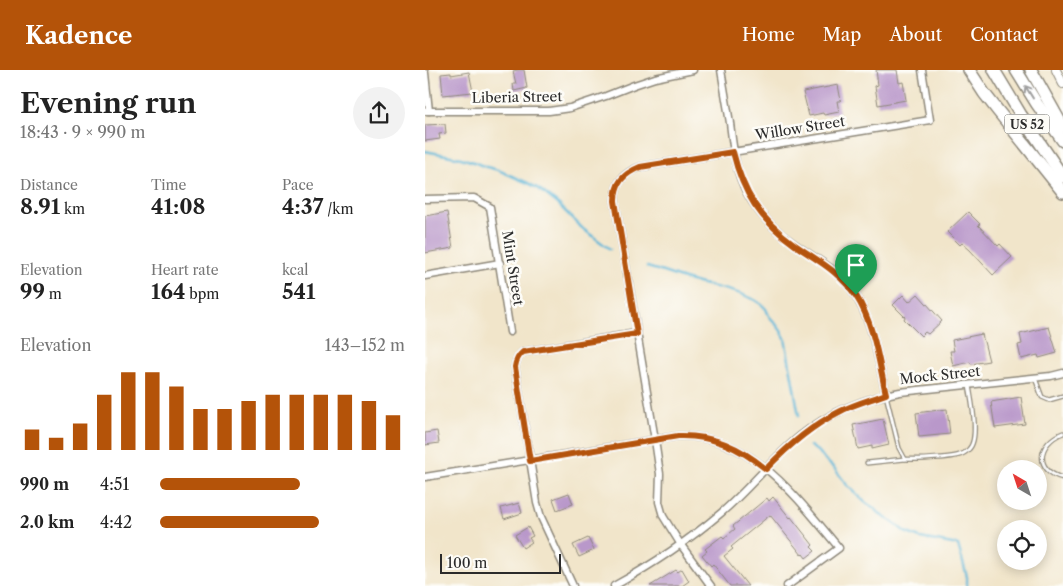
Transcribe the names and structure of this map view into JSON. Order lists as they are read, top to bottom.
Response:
{
  "streets": {
    "highway": ["US 52"],
    "street": [
      "Liberia Street",
      "Willow Street",
      "Mint Street",
      "Mock Street"
    ]
  },
  "scale_bar": "100 m",
  "north": "top left",
  "page": {
    "header": "Kadence",
    "nav": [
      "Home",
      "Map",
      "About",
      "Contact"
    ],
    "heading": ["Evening run", "18:43 · 9 × 990 m"],
    "stats": [
      ["Distance", "8.91 km"],
      ["Time", "41:08"],
      ["Pace", "4:37 /km"],
      ["Elevation", "99 m"],
      ["Heart rate", "164 bpm"],
      ["kcal", "541"]
    ],
    "chart": ["Elevation", "143–152 m"],
    "list": [
      {
        "name": "990 m",
        "note": "4:51"
      },
      {
        "name": "2.0 km",
        "note": "4:42"
      }
    ],
    "scale": "100 m"
  }
}
